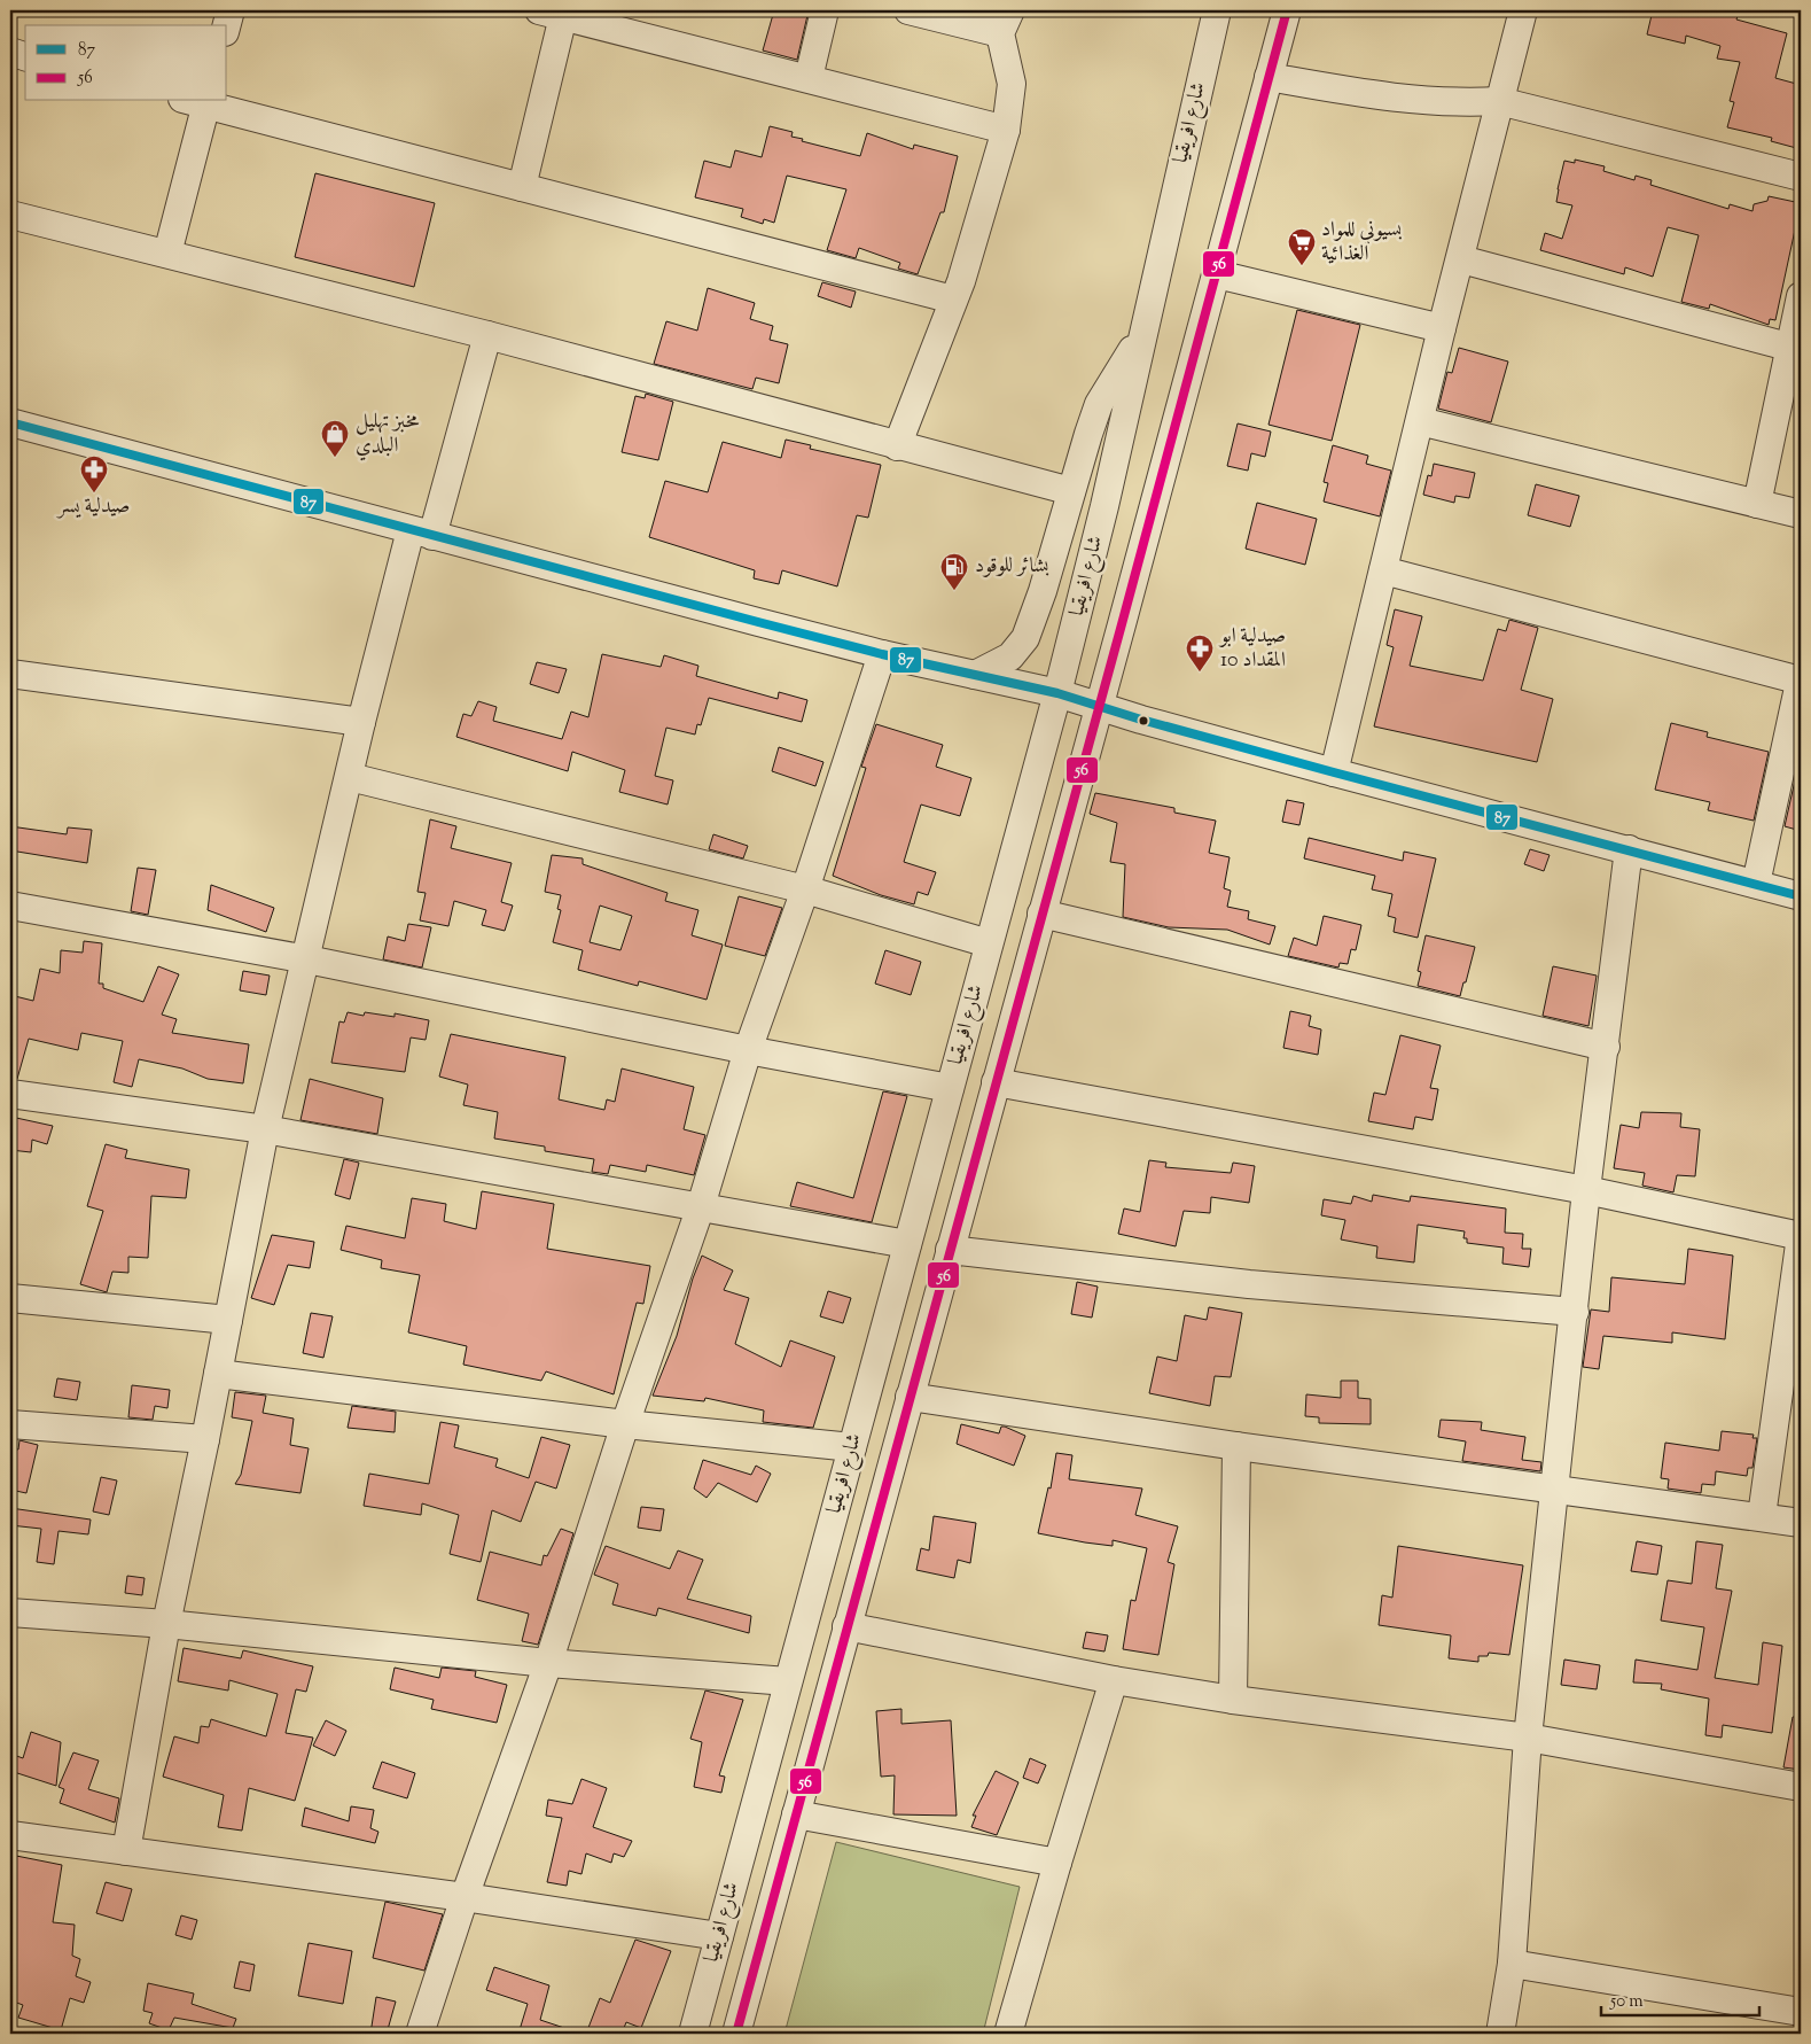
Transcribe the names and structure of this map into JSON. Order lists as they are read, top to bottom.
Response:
{
  "streets": {
    "street": ["شارع افريقيا"]
  },
  "places": {
    "supermarket": ["بسيوني للمواد الغذائية"],
    "shop": ["مخبز تهليل البلدي"],
    "pharmacy": ["صيدلية يسر", "صيدلية ابو المقداد 10"],
    "fuel station": ["بشائر للوقود"]
  },
  "lines": ["transit line 56", "transit line 87"],
  "legend": ["87", "56"],
  "scale_bar": "50 m"
}
